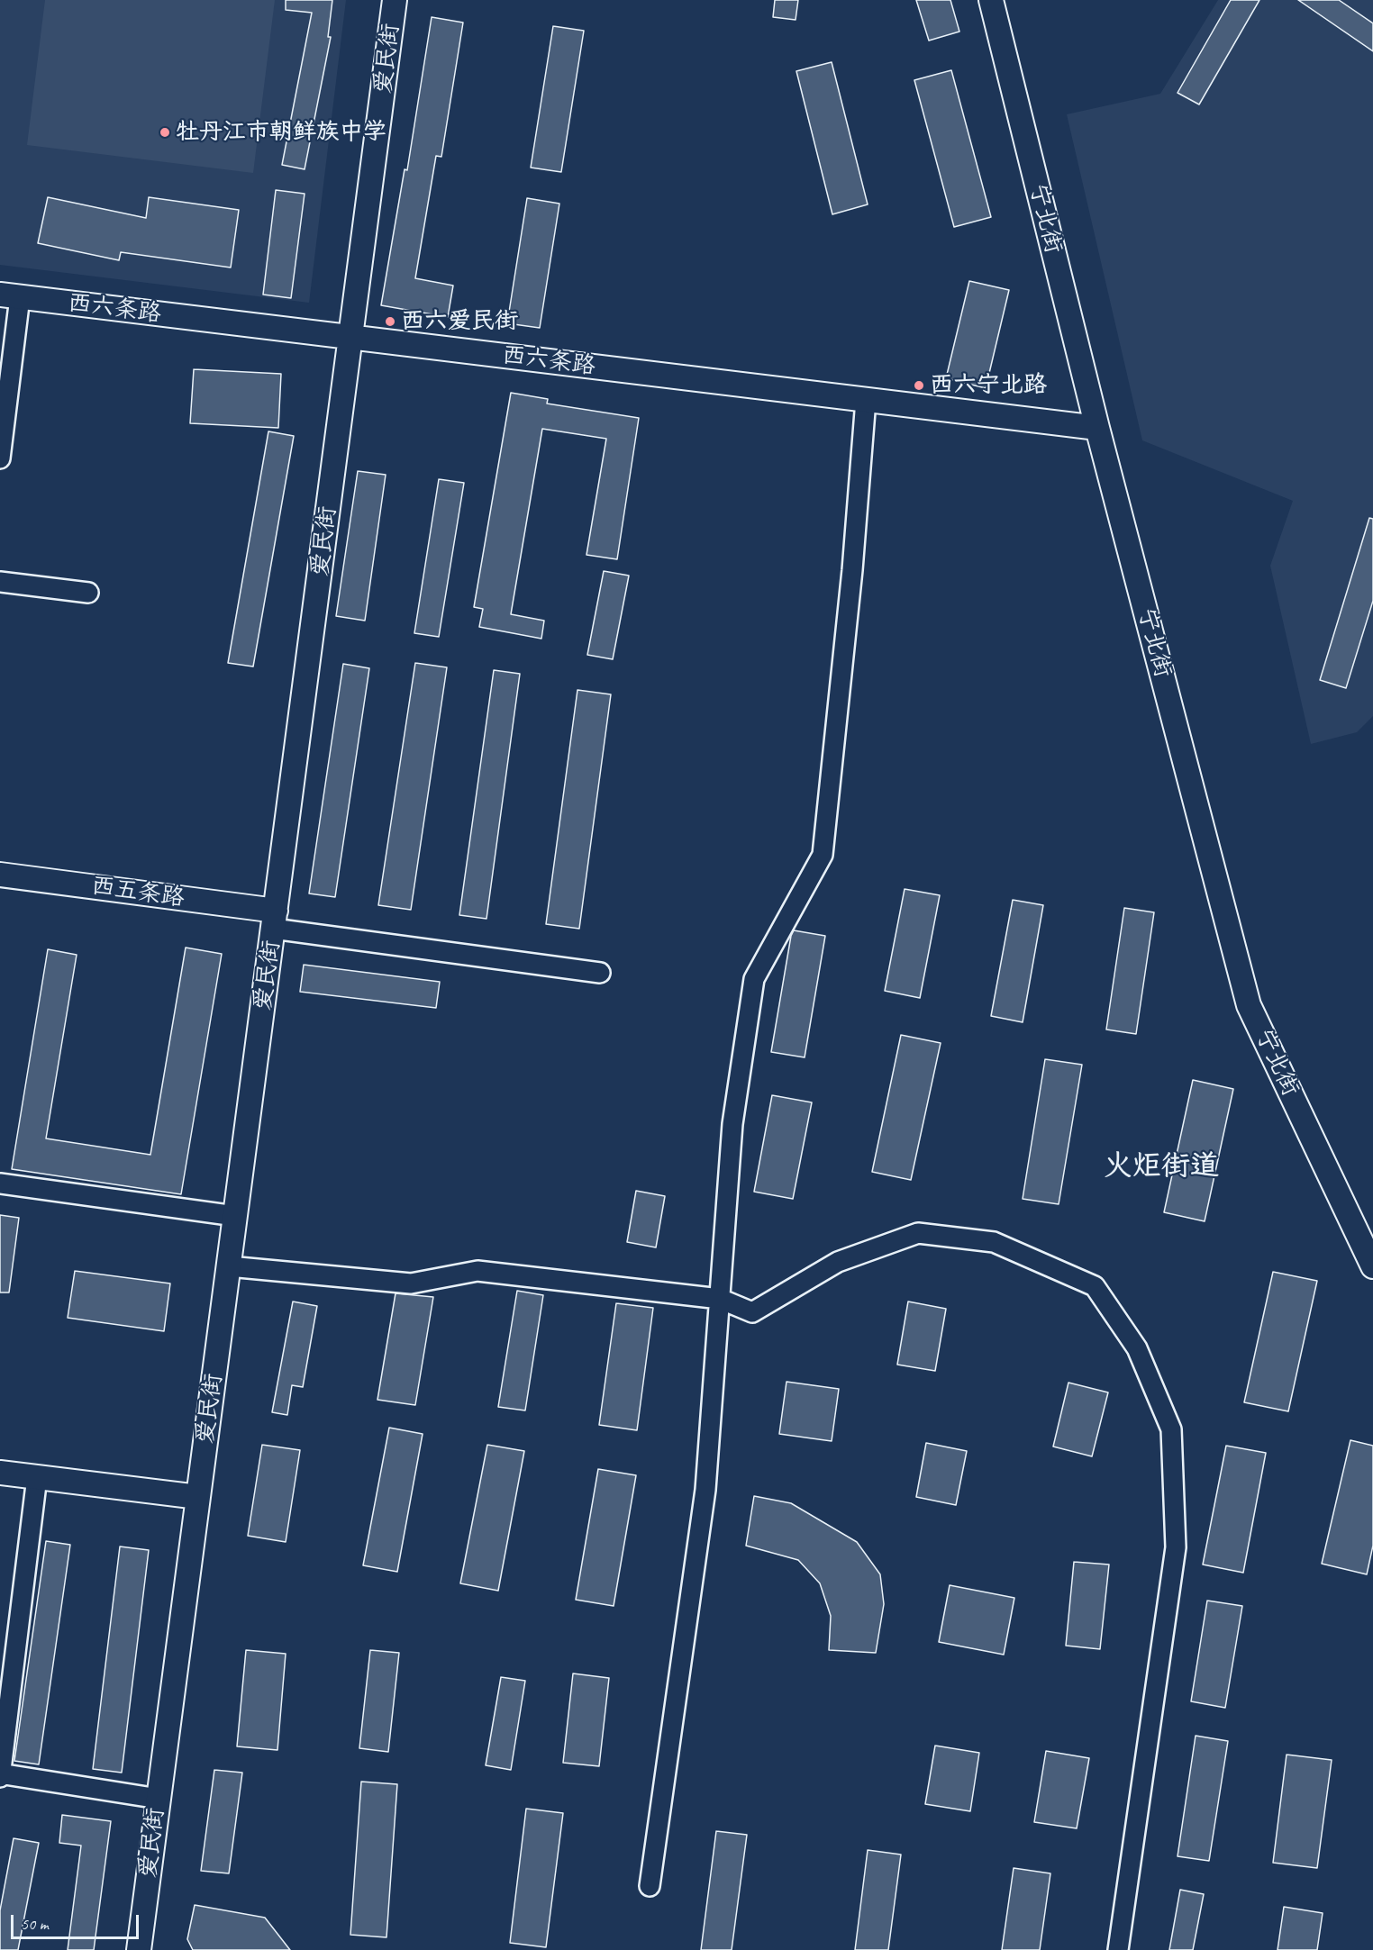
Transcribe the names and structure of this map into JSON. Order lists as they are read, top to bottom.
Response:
{
  "streets": {
    "street": [
      "爱民街",
      "宁北街",
      "西六条路",
      "西五条路"
    ]
  },
  "crossings": [
    ["爱民街", "西六条路"],
    ["爱民街", "西五条路"],
    ["宁北街", "西六条路"]
  ],
  "districts": ["火炬街道"],
  "places": ["牡丹江市朝鲜族中学", "西六爱民街", "西六宁北路"],
  "scale_bar": "50 m"
}
